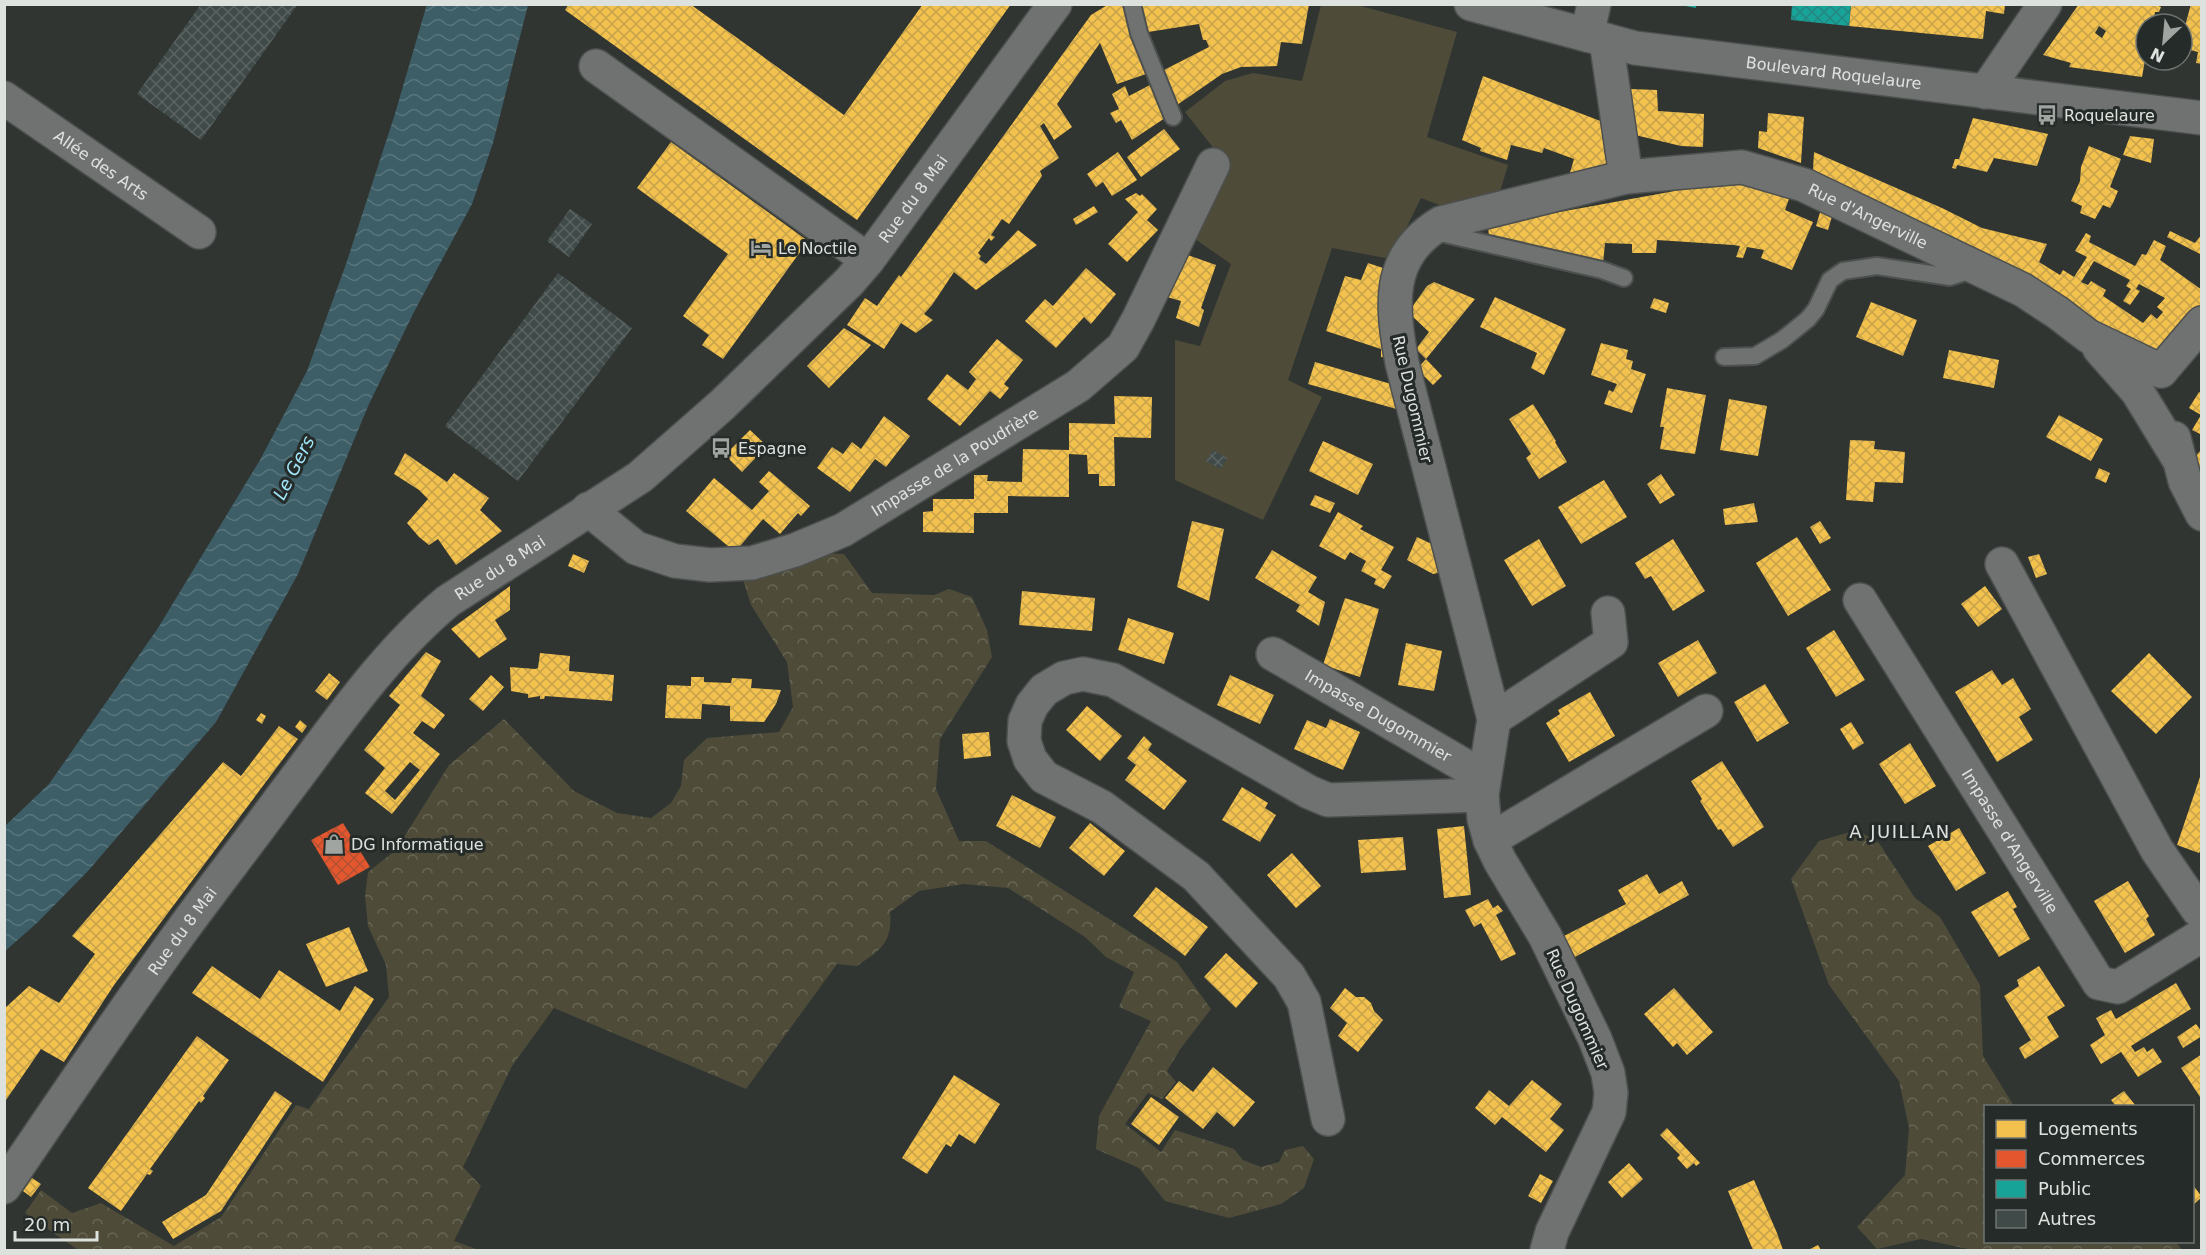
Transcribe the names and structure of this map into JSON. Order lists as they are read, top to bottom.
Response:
{
  "streets": {
    "street": [
      "Boulevard Roquelaure",
      "Allée des Arts",
      "Rue du 8 Mai",
      "Rue d'Angerville",
      "Rue Dugommier",
      "Impasse de la Poudrière",
      "Impasse Dugommier",
      "Impasse d'Angerville"
    ]
  },
  "crossings": [
    ["Rue du 8 Mai", "Impasse de la Poudrière"],
    ["Rue d'Angerville", "Rue Dugommier"],
    ["Rue Dugommier", "Impasse Dugommier"]
  ],
  "districts": ["A JUILLAN"],
  "water": ["Le Gers"],
  "places": {
    "bus stop": ["Roquelaure", "Espagne"],
    "hotel": ["Le Noctile"],
    "shop": ["DG Informatique"]
  },
  "legend": [
    "Logements",
    "Commerces",
    "Public",
    "Autres"
  ],
  "scale_bar": "20 m",
  "north": "bottom left"
}
